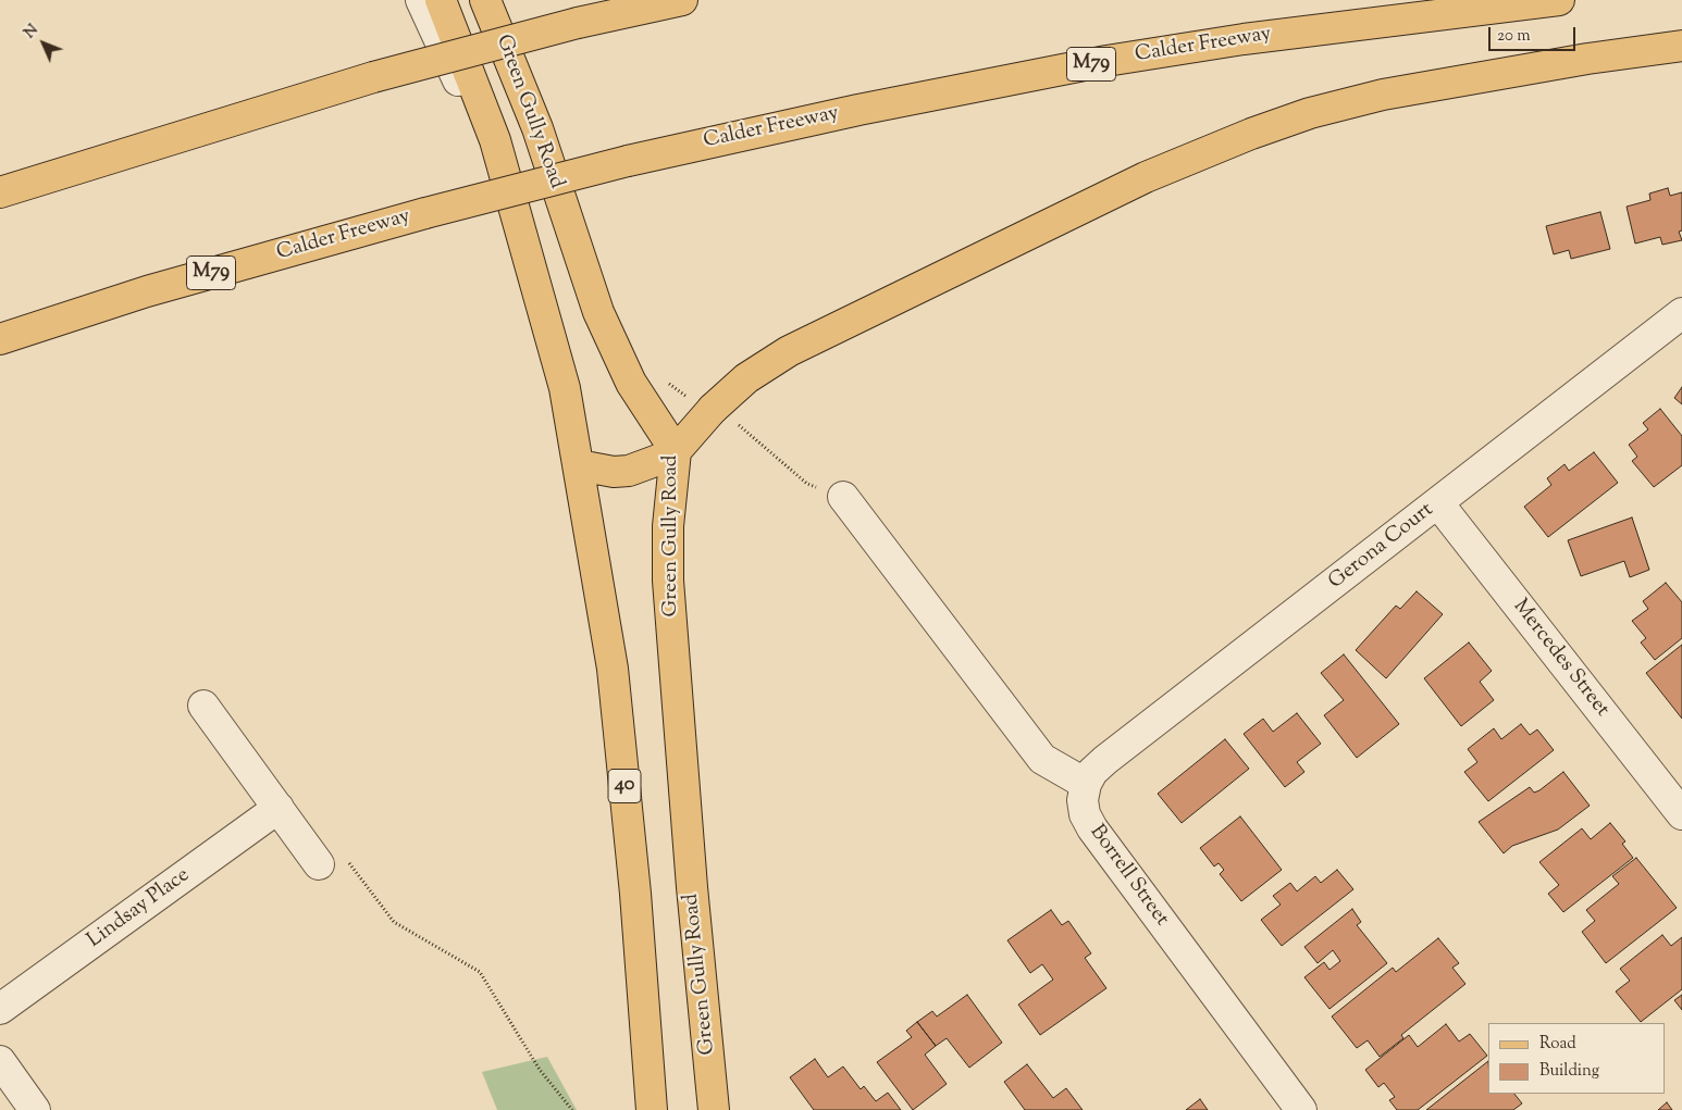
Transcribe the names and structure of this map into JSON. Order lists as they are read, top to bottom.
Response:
{
  "streets": {
    "main road": [
      "Calder Freeway",
      "M79",
      "Green Gully Road",
      "40"
    ],
    "street": [
      "Gerona Court",
      "Mercedes Street",
      "Borrell Street",
      "Lindsay Place"
    ]
  },
  "crossings": [
    ["Gerona Court", "Mercedes Street"],
    ["Gerona Court", "Borrell Street"]
  ],
  "legend": ["Road", "Building"],
  "scale_bar": "20 m",
  "north": "top left"
}
